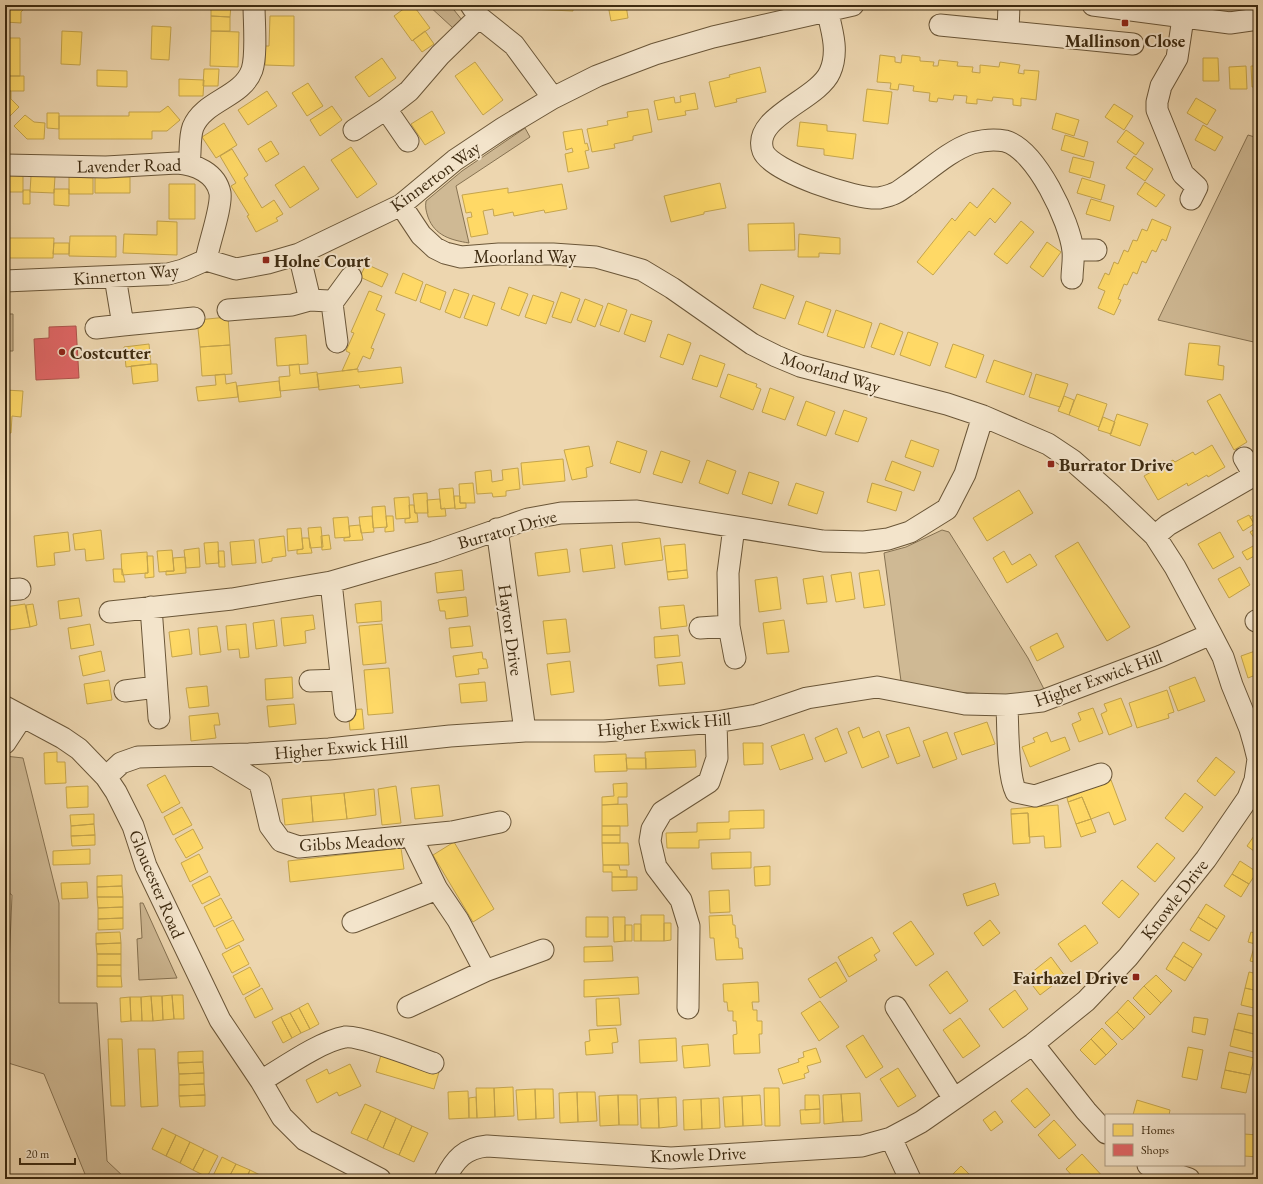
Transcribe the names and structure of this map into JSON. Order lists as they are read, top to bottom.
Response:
{
  "streets": {
    "street": [
      "Lavender Road",
      "Kinnerton Way",
      "Moorland Way",
      "Burrator Drive",
      "Haytor Drive",
      "Higher Exwick Hill",
      "Gibbs Meadow",
      "Gloucester Road",
      "Knowle Drive"
    ]
  },
  "crossings": [
    ["Lavender Road", "Kinnerton Way"],
    ["Kinnerton Way", "Moorland Way"],
    ["Moorland Way", "Burrator Drive"],
    ["Moorland Way", "Higher Exwick Hill"],
    ["Moorland Way", "Knowle Drive"],
    ["Burrator Drive", "Haytor Drive"],
    ["Haytor Drive", "Higher Exwick Hill"],
    ["Higher Exwick Hill", "Gibbs Meadow"],
    ["Higher Exwick Hill", "Gloucester Road"],
    ["Higher Exwick Hill", "Knowle Drive"]
  ],
  "places": {
    "transit": [
      "Mallinson Close",
      "Holne Court",
      "Burrator Drive",
      "Fairhazel Drive"
    ],
    "other": ["Costcutter"]
  },
  "legend": ["Homes", "Shops"],
  "scale_bar": "20 m"
}
